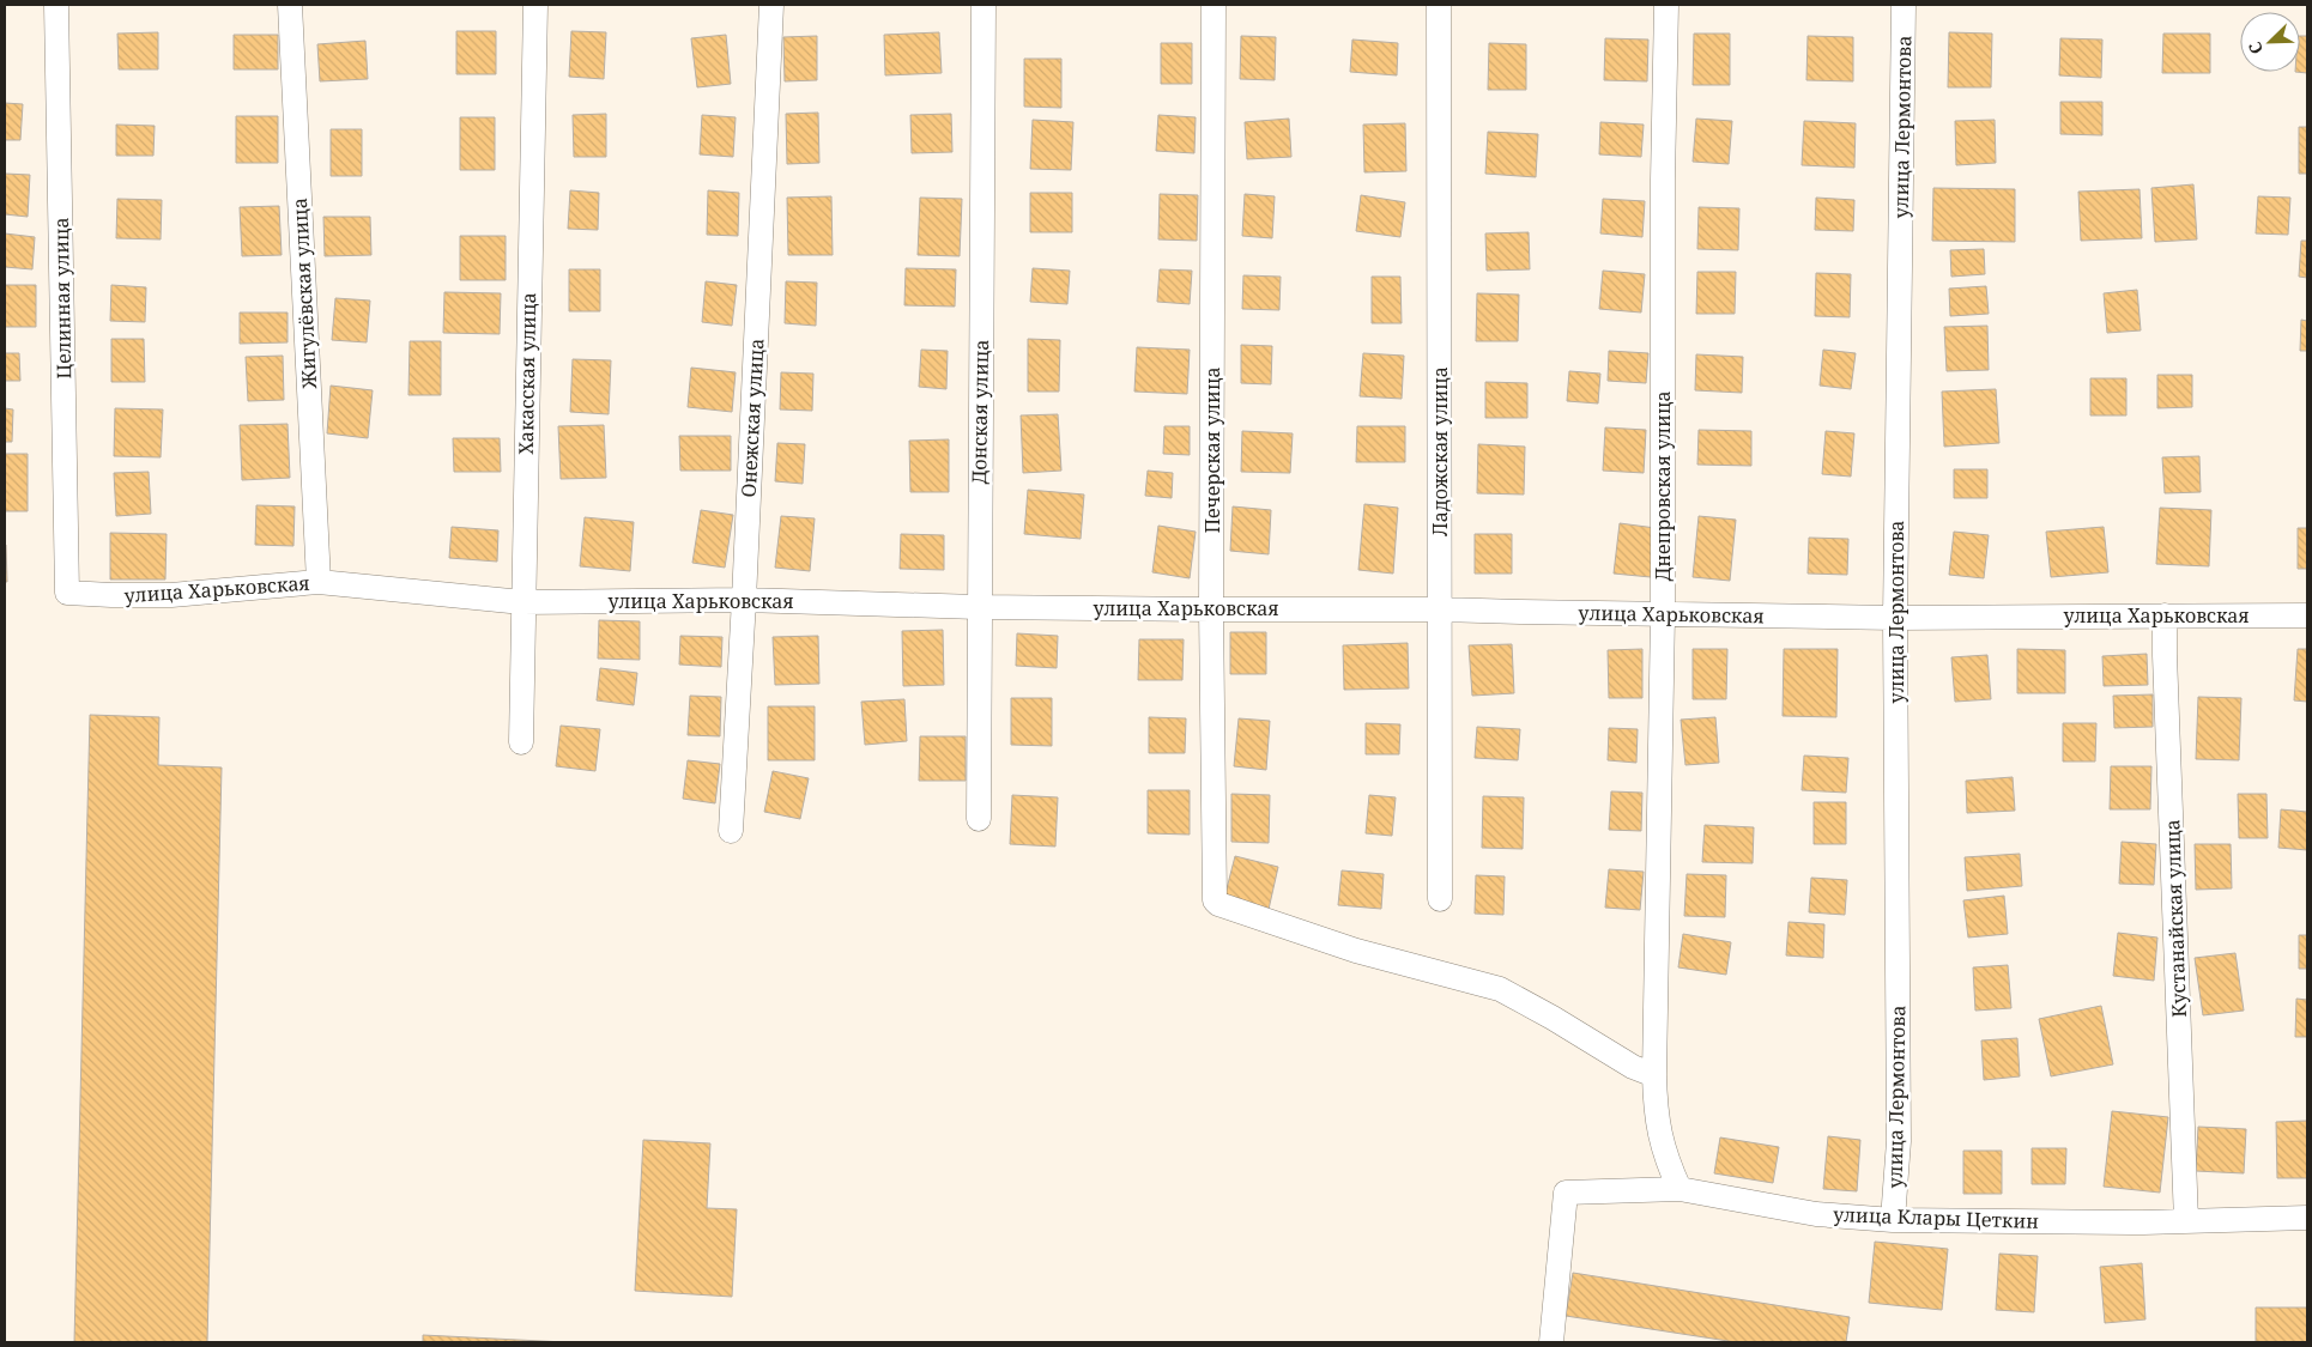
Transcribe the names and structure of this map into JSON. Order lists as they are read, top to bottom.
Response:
{
  "streets": {
    "street": [
      "улица Лермонтова",
      "Жигулёвская улица",
      "Целинная улица",
      "Хакасская улица",
      "Донская улица",
      "Онежская улица",
      "Печерская улица",
      "Ладожская улица",
      "Днепровская улица",
      "улица Харьковская",
      "Кустанайская улица",
      "улица Клары Цеткин"
    ]
  },
  "crossings": [
    ["улица Лермонтова", "улица Харьковская"],
    ["улица Лермонтова", "улица Клары Цеткин"],
    ["Жигулёвская улица", "улица Харьковская"],
    ["Целинная улица", "улица Харьковская"],
    ["Хакасская улица", "улица Харьковская"],
    ["Донская улица", "улица Харьковская"],
    ["Онежская улица", "улица Харьковская"],
    ["Печерская улица", "Днепровская улица"],
    ["Печерская улица", "улица Харьковская"],
    ["Ладожская улица", "улица Харьковская"],
    ["Днепровская улица", "улица Харьковская"],
    ["Днепровская улица", "улица Клары Цеткин"],
    ["улица Харьковская", "Кустанайская улица"],
    ["Кустанайская улица", "улица Клары Цеткин"]
  ],
  "north": "bottom left"
}
